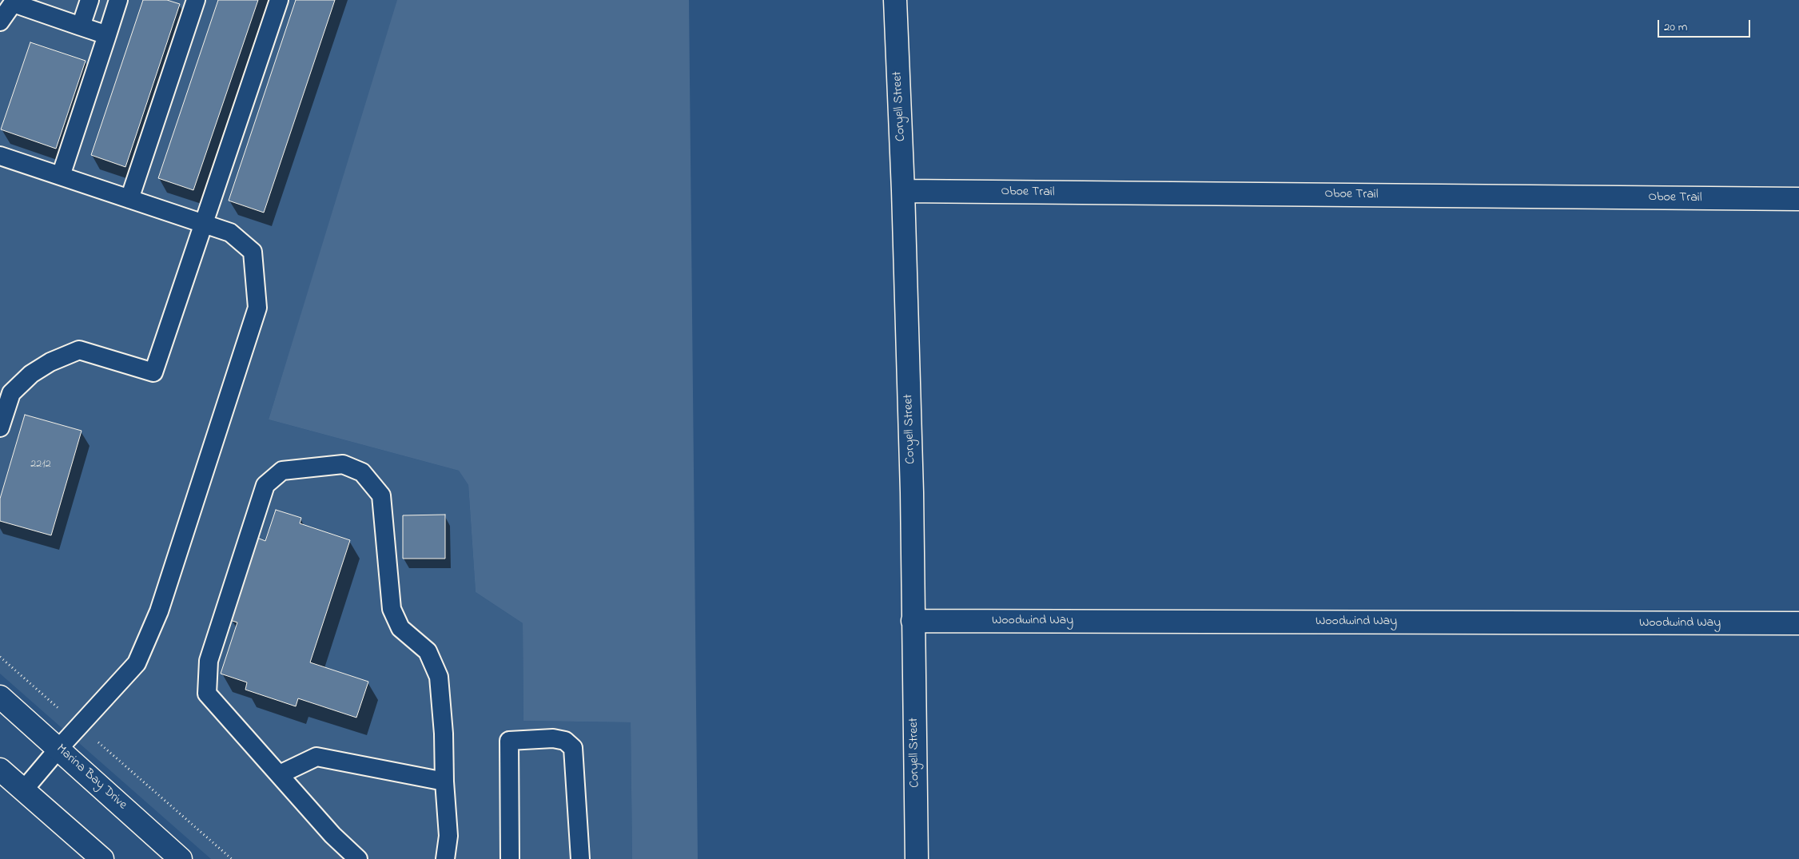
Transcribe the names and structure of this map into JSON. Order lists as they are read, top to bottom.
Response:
{
  "streets": {
    "street": [
      "Coryell Street",
      "Oboe Trail",
      "Woodwind Way",
      "Marina Bay Drive"
    ]
  },
  "crossings": [
    ["Coryell Street", "Oboe Trail"],
    ["Coryell Street", "Woodwind Way"]
  ],
  "house_numbers": ["2212"],
  "scale_bar": "20 m"
}
